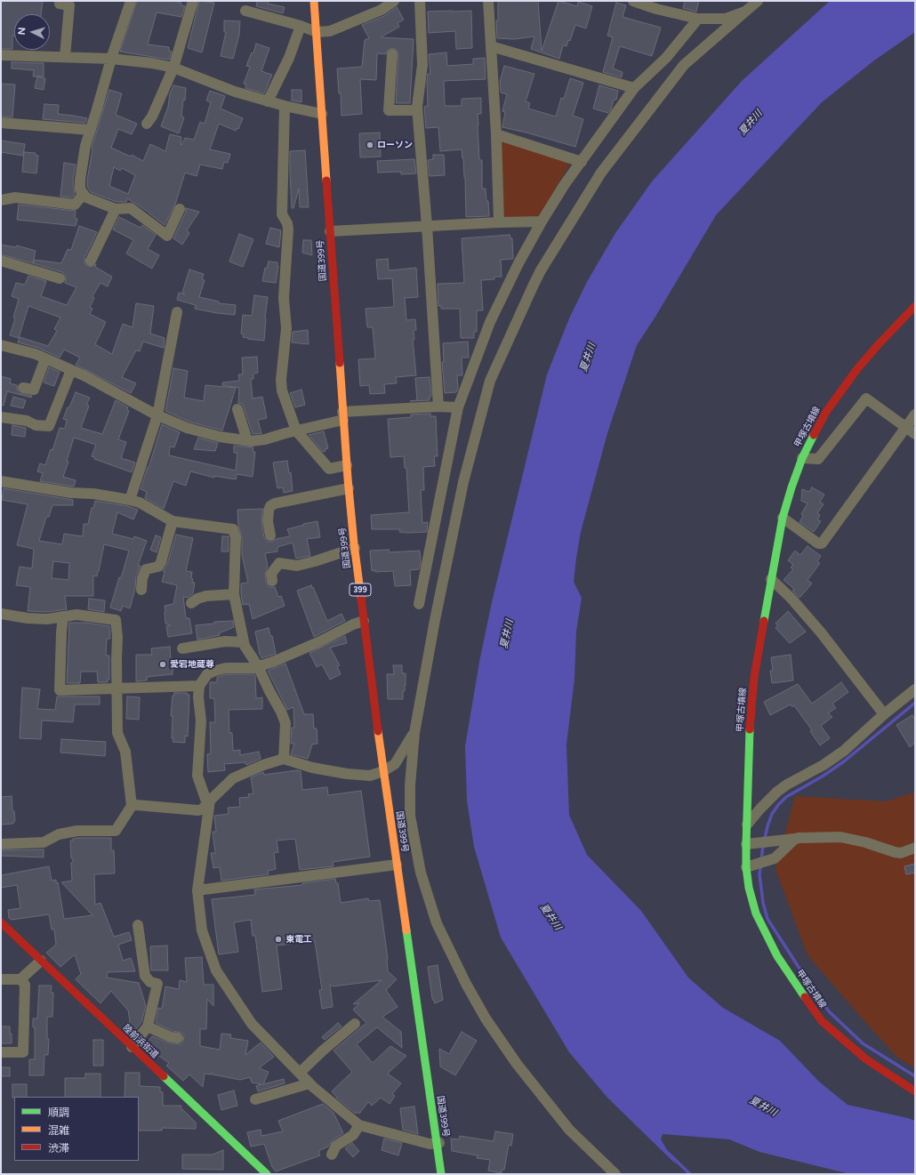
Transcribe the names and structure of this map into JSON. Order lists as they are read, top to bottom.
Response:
{
  "streets": {
    "main road": [
      "国道399号",
      "甲塚古墳線",
      "399",
      "陸前浜街道"
    ]
  },
  "water": ["夏井川"],
  "places": ["ローソン", "愛宕地蔵尊", "東電工"],
  "legend": ["順調", "混雑", "渋滞"],
  "north": "left"
}
